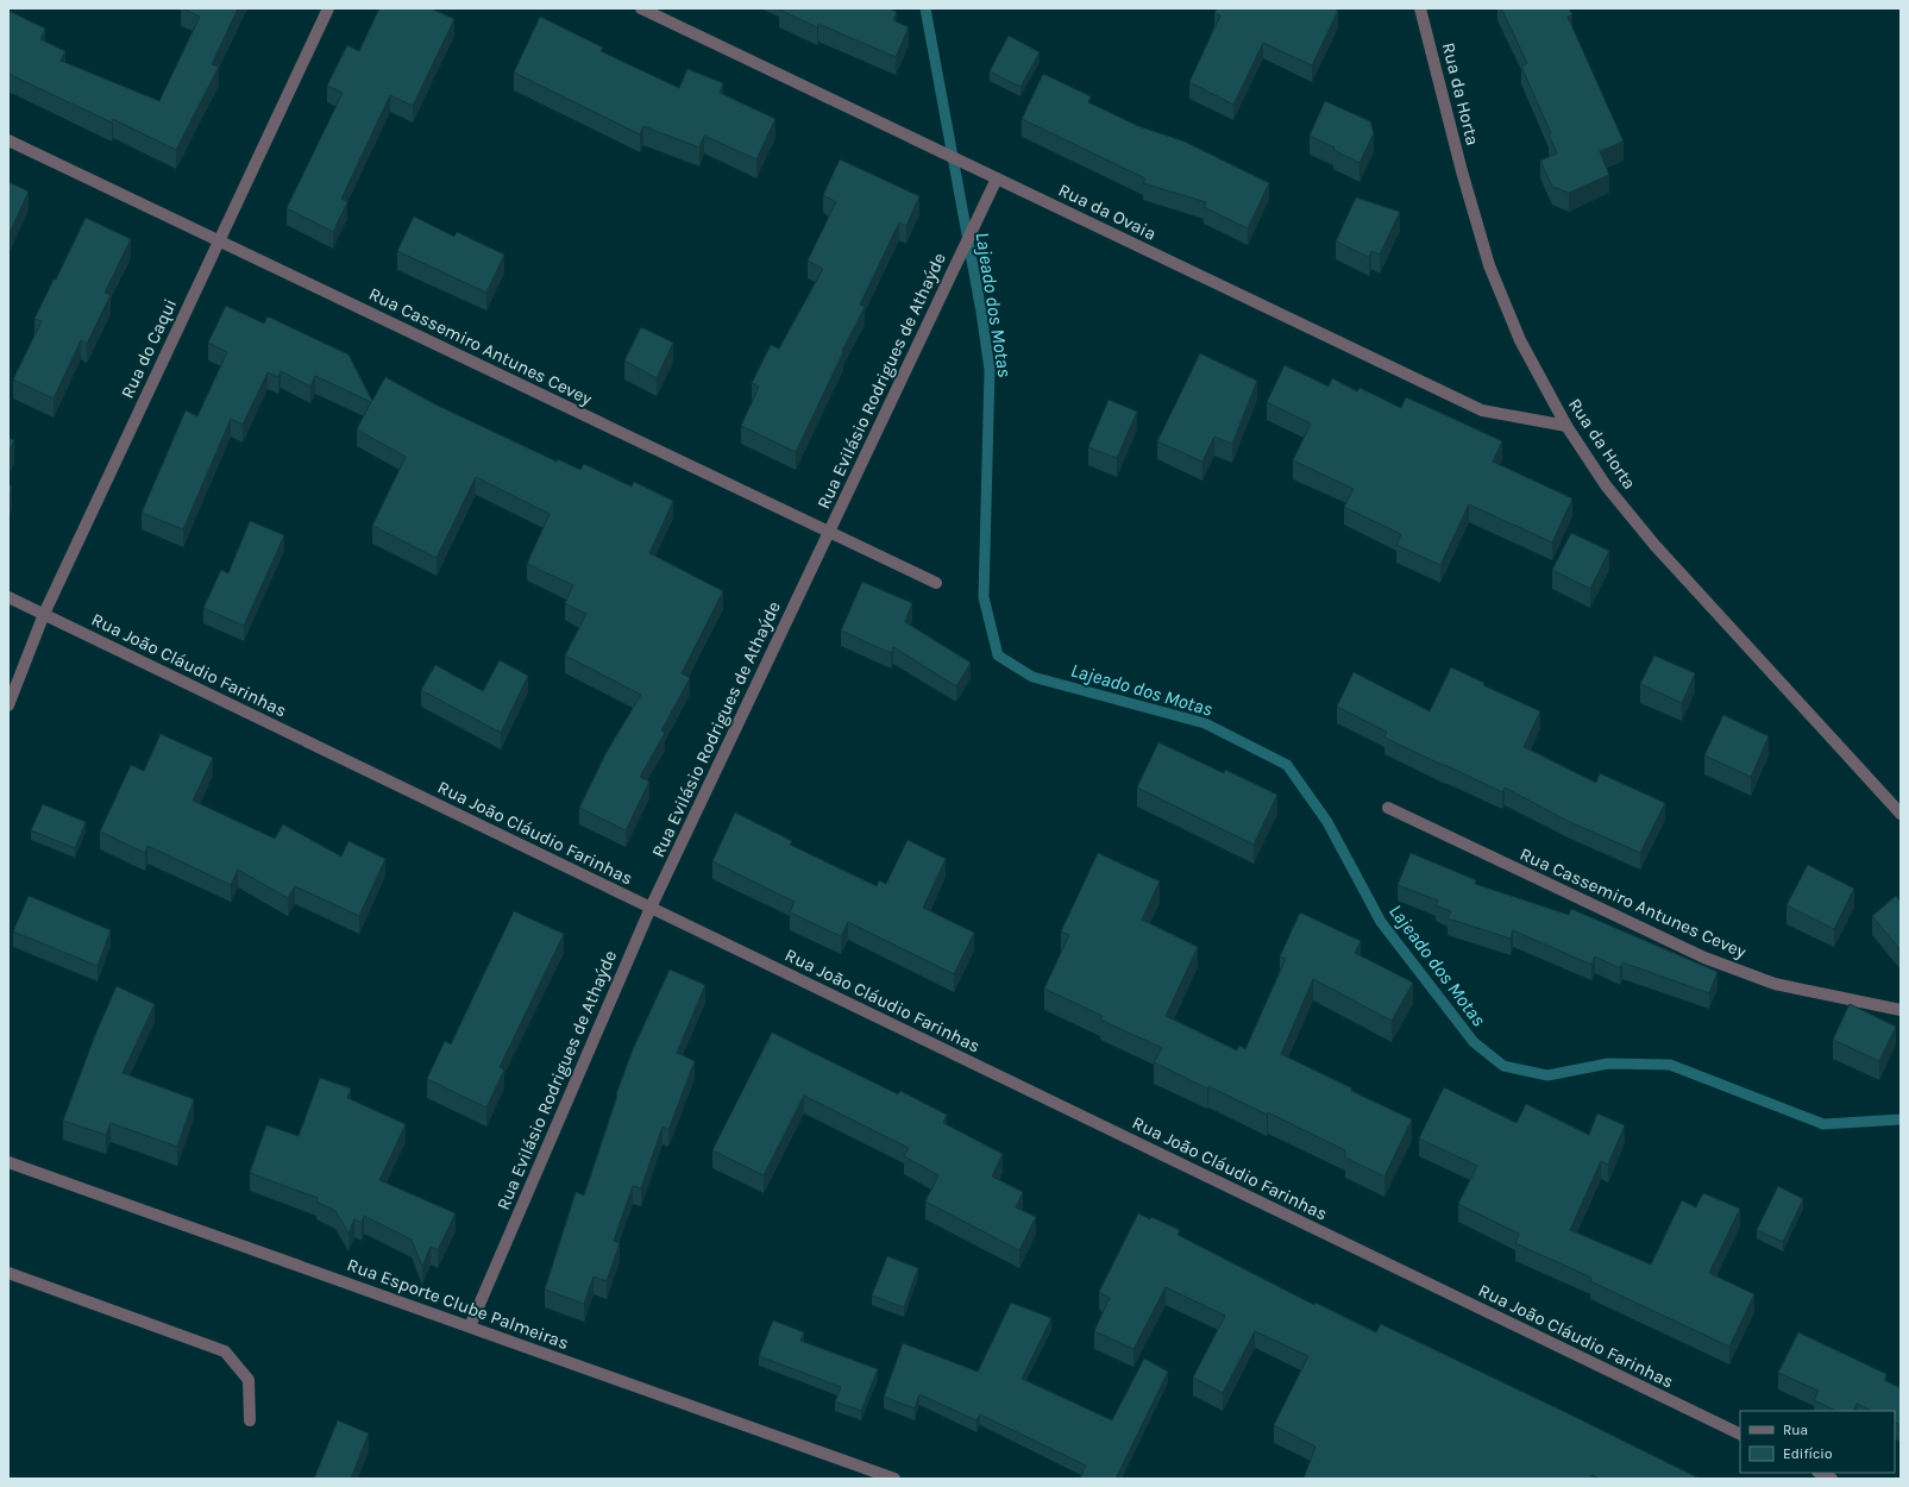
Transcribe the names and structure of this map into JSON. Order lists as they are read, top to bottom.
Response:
{
  "streets": {
    "street": [
      "Rua da Horta",
      "Rua da Ovaia",
      "Rua Cassemiro Antunes Cevey",
      "Rua do Caqui",
      "Rua Evilásio Rodrigues de Athaýde",
      "Rua João Cláudio Farinhas",
      "Rua Esporte Clube Palmeiras"
    ]
  },
  "crossings": [
    ["Rua da Horta", "Rua da Ovaia"],
    ["Rua da Ovaia", "Rua Evilásio Rodrigues de Athaýde"],
    ["Rua Cassemiro Antunes Cevey", "Rua do Caqui"],
    ["Rua Cassemiro Antunes Cevey", "Rua Evilásio Rodrigues de Athaýde"],
    ["Rua do Caqui", "Rua João Cláudio Farinhas"],
    ["Rua Evilásio Rodrigues de Athaýde", "Rua João Cláudio Farinhas"],
    ["Rua Evilásio Rodrigues de Athaýde", "Rua Esporte Clube Palmeiras"]
  ],
  "water": ["Lajeado dos Motas"],
  "legend": ["Rua", "Edifício"]
}
